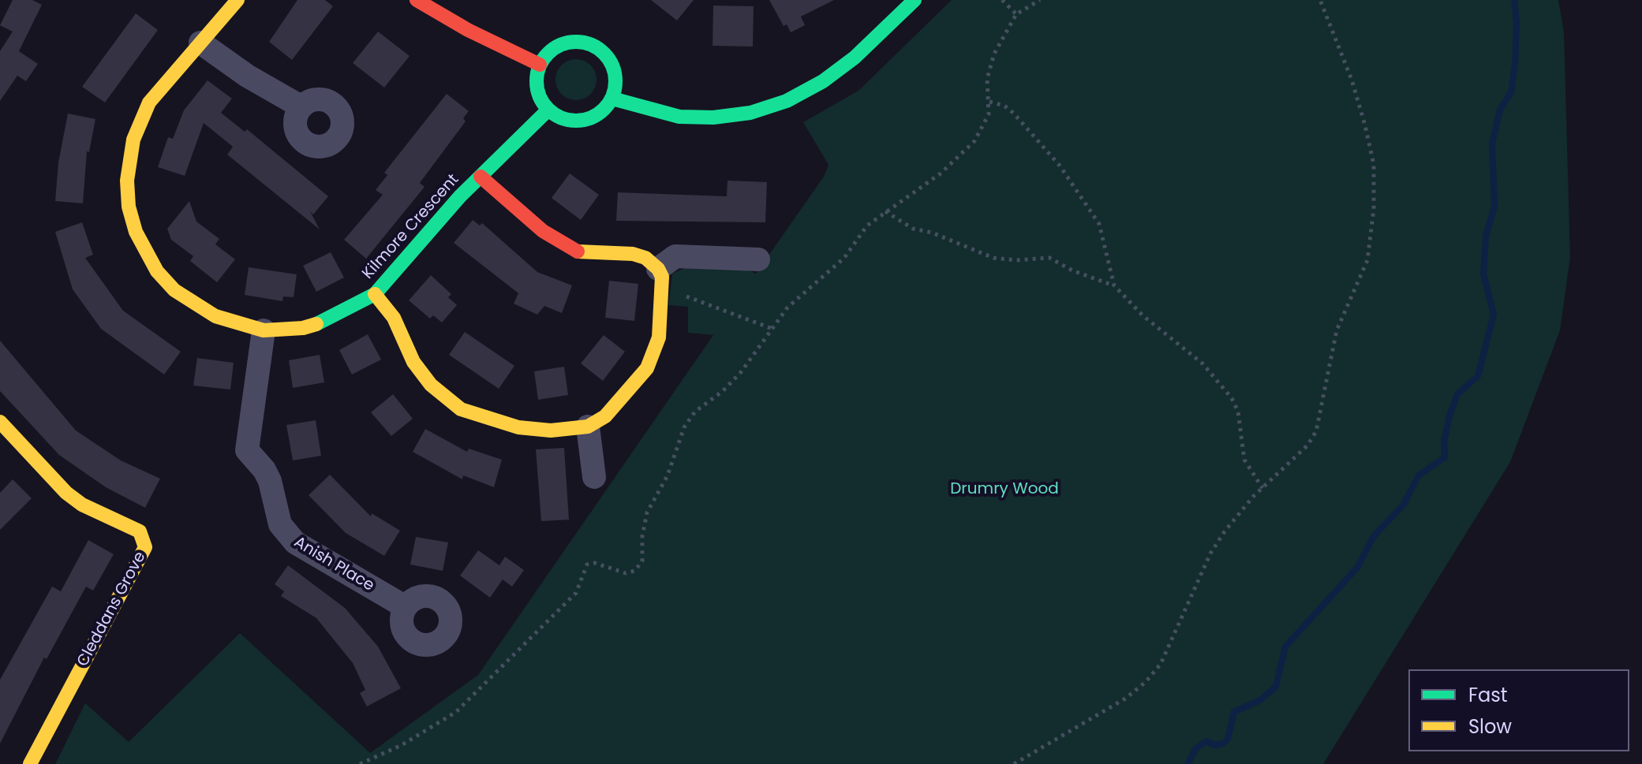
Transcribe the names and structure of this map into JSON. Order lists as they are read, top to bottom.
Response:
{
  "streets": {
    "street": ["Kilmore Crescent", "Anish Place", "Cleddans Grove"]
  },
  "crossings": [
    ["Kilmore Crescent", "Anish Place"]
  ],
  "parks": ["Drumry Wood"],
  "legend": ["Fast", "Slow"]
}
